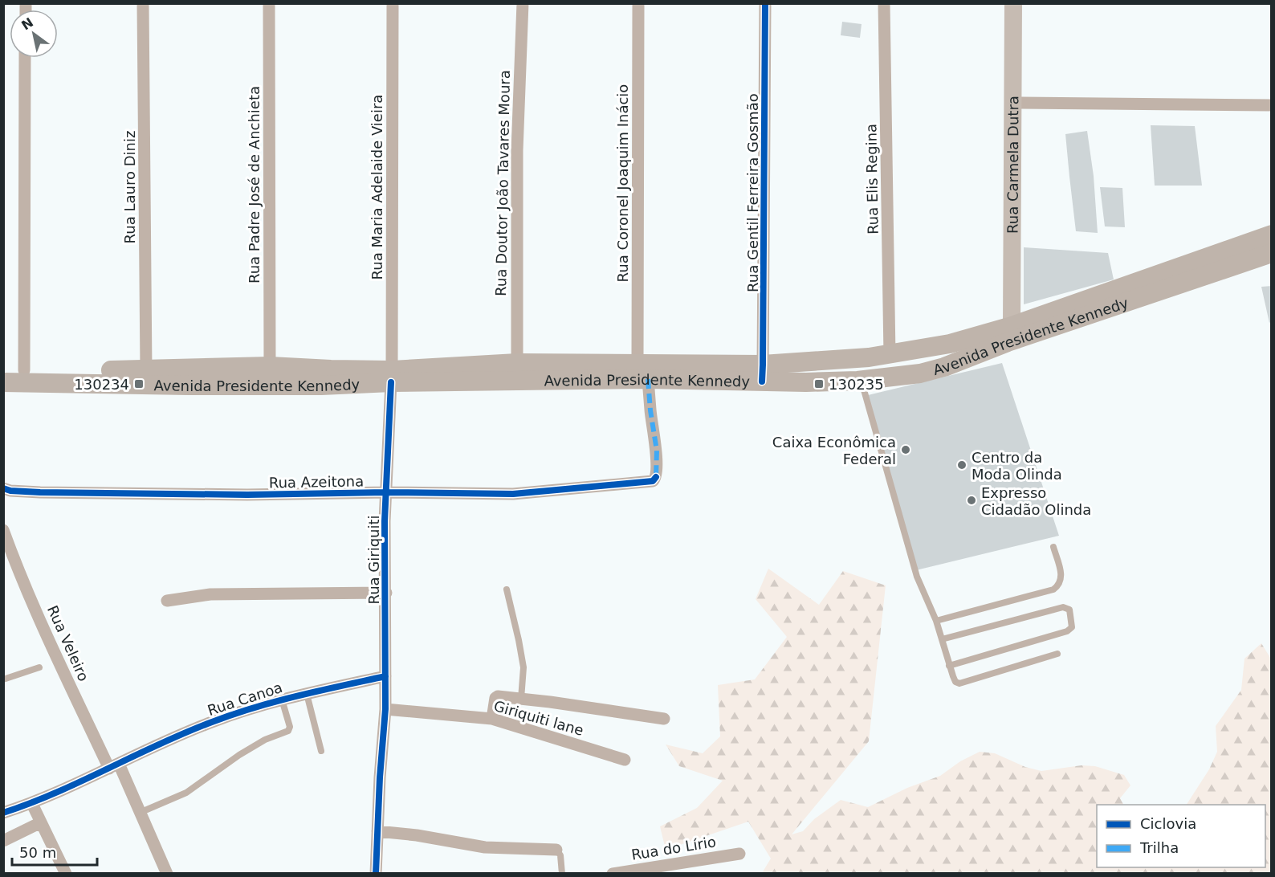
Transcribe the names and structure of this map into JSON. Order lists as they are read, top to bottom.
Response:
{
  "streets": {
    "main road": ["Avenida Presidente Kennedy"],
    "street": [
      "Rua Carmela Dutra",
      "Rua Elis Regina",
      "Rua Doutor João Tavares Moura",
      "Rua Coronel Joaquim Inácio",
      "Rua Padre José de Anchieta",
      "Rua Lauro Diniz",
      "Rua Maria Adelaide Vieira",
      "Rua Gentil Ferreira Gosmão",
      "Rua Azeitona",
      "Rua Giriquiti",
      "Rua Veleiro",
      "Rua Canoa",
      "Giriquiti lane",
      "Rua do Lírio"
    ]
  },
  "crossings": [
    ["Rua Carmela Dutra", "Avenida Presidente Kennedy"],
    ["Rua Elis Regina", "Avenida Presidente Kennedy"],
    ["Rua Doutor João Tavares Moura", "Avenida Presidente Kennedy"],
    ["Rua Coronel Joaquim Inácio", "Avenida Presidente Kennedy"],
    ["Rua Coronel Joaquim Inácio", "Rua Azeitona"],
    ["Rua Padre José de Anchieta", "Avenida Presidente Kennedy"],
    ["Rua Lauro Diniz", "Avenida Presidente Kennedy"],
    ["Rua Maria Adelaide Vieira", "Avenida Presidente Kennedy"],
    ["Rua Maria Adelaide Vieira", "Rua Giriquiti"],
    ["Rua Gentil Ferreira Gosmão", "Avenida Presidente Kennedy"],
    ["Avenida Presidente Kennedy", "Rua Azeitona"],
    ["Avenida Presidente Kennedy", "Rua Giriquiti"],
    ["Rua Azeitona", "Rua Giriquiti"],
    ["Rua Giriquiti", "Rua Canoa"],
    ["Rua Giriquiti", "Giriquiti lane"],
    ["Rua Veleiro", "Rua Canoa"]
  ],
  "places": {
    "transit": ["130234", "130235"],
    "other": ["Caixa Econômica Federal", "Centro da Moda Olinda", "Expresso Cidadão Olinda"]
  },
  "legend": ["Ciclovia", "Trilha"],
  "scale_bar": "50 m",
  "north": "top left"
}
